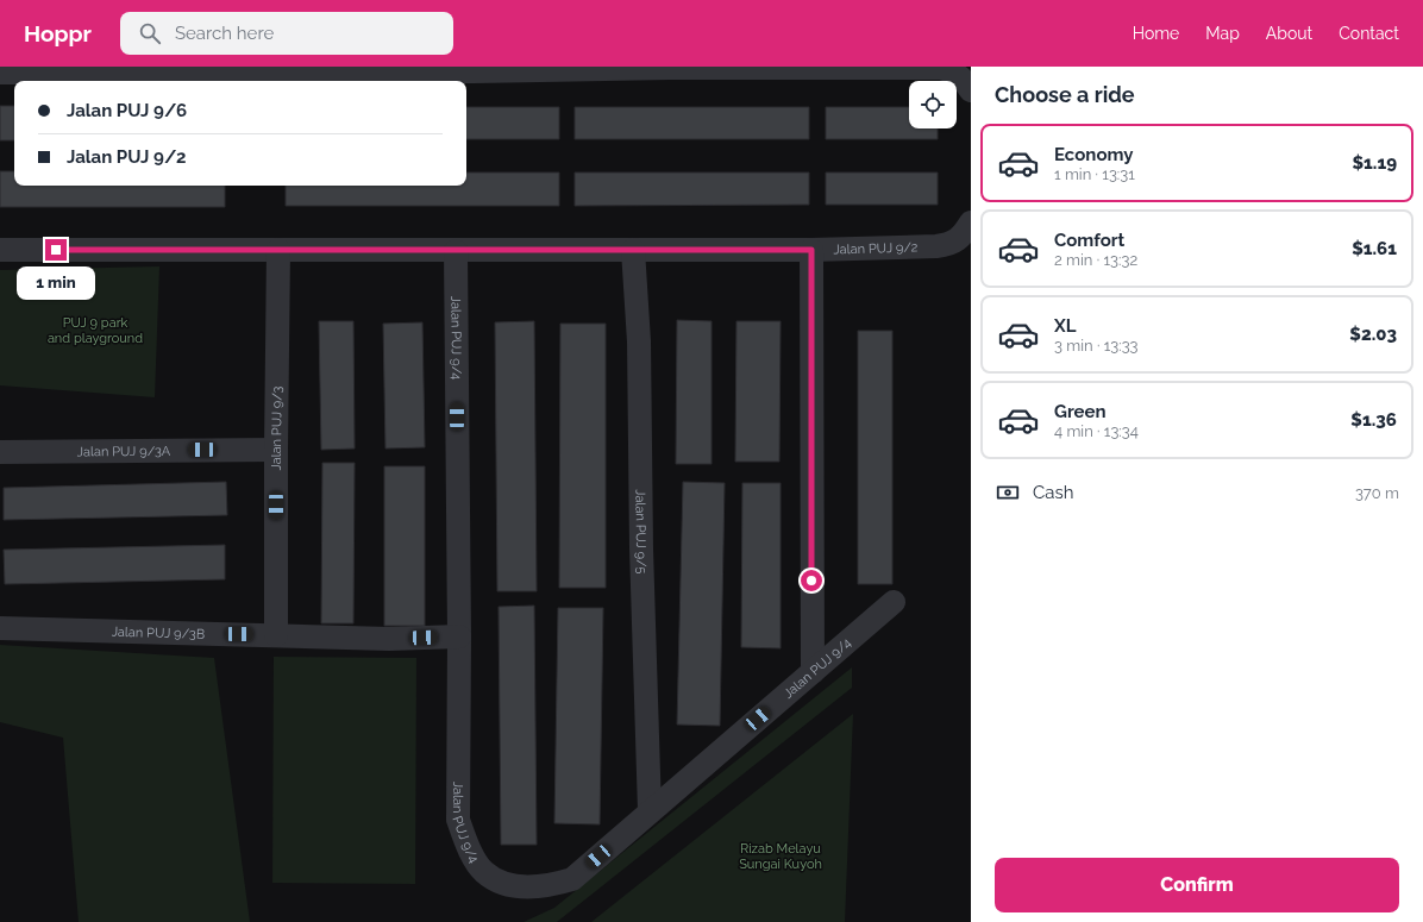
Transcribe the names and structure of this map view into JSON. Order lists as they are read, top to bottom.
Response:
{
  "streets": {
    "street": [
      "Jalan PUJ 9/2",
      "Jalan PUJ 9/4",
      "Jalan PUJ 9/3",
      "Jalan PUJ 9/3A",
      "Jalan PUJ 9/5",
      "Jalan PUJ 9/3B"
    ]
  },
  "crossings": [
    ["Jalan PUJ 9/2", "Jalan PUJ 9/4"],
    ["Jalan PUJ 9/2", "Jalan PUJ 9/3"],
    ["Jalan PUJ 9/2", "Jalan PUJ 9/5"],
    ["Jalan PUJ 9/4", "Jalan PUJ 9/5"],
    ["Jalan PUJ 9/4", "Jalan PUJ 9/3B"],
    ["Jalan PUJ 9/3", "Jalan PUJ 9/3A"],
    ["Jalan PUJ 9/3", "Jalan PUJ 9/3B"]
  ],
  "parks": ["PUJ 9 park and playground", "Rizab Melayu Sungai Kuyoh"],
  "page": {
    "header": "Hoppr",
    "search": "Search here",
    "nav": [
      "Home",
      "Map",
      "About",
      "Contact"
    ],
    "heading": "Choose a ride",
    "banner": ["Jalan PUJ 9/6", "Jalan PUJ 9/2"],
    "list": [
      {
        "name": "Economy",
        "note": "1 min · 13:31",
        "value": "$1.19"
      },
      {
        "name": "Comfort",
        "note": "2 min · 13:32",
        "value": "$1.61"
      },
      {
        "name": "XL",
        "note": "3 min · 13:33",
        "value": "$2.03"
      },
      {
        "name": "Green",
        "note": "4 min · 13:34",
        "value": "$1.36"
      }
    ],
    "bubble": "1 min",
    "pay": ["Cash", "370 m"],
    "buttons": "Confirm"
  }
}
